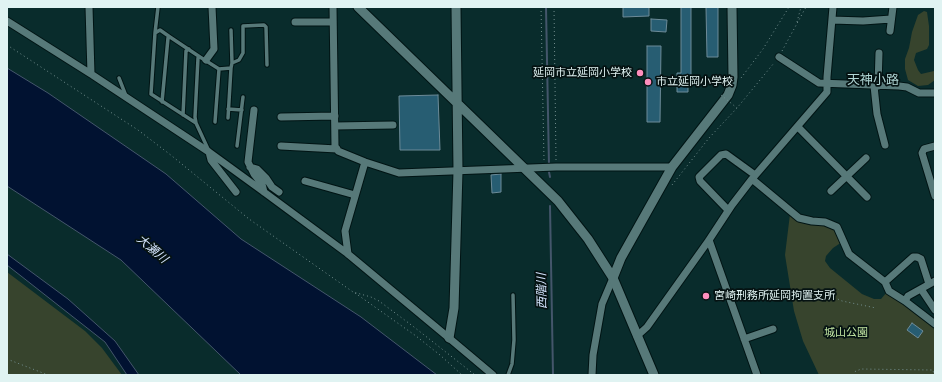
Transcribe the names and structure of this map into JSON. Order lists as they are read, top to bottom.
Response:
{
  "districts": ["天神小路"],
  "water": ["大瀬川", "西階川"],
  "parks": ["城山公園"],
  "places": ["延岡市立延岡小学校", "市立延岡小学校", "宮崎刑務所延岡拘置支所"]
}
